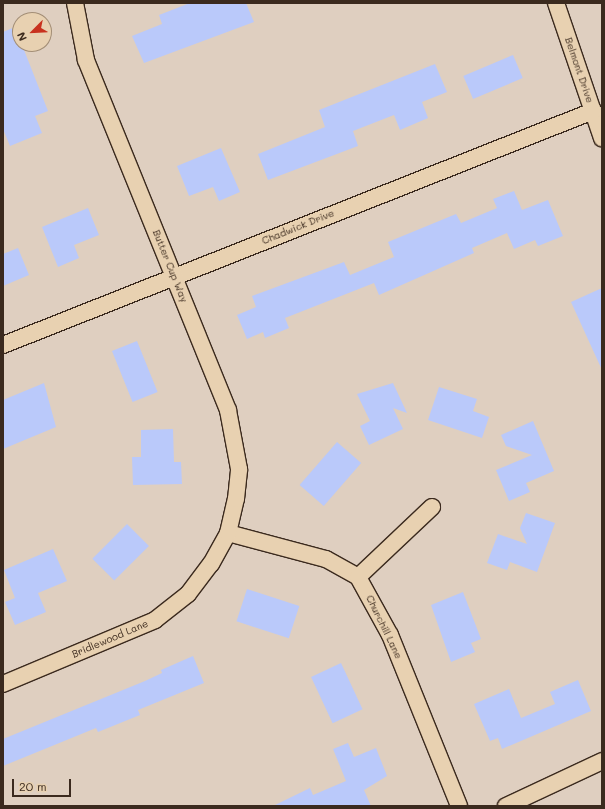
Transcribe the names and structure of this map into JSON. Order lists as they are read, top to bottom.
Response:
{
  "streets": {
    "street": [
      "Belmont Drive",
      "Chadwick Drive",
      "Butter Cup Way",
      "Churchill Lane",
      "Bridlewood Lane"
    ]
  },
  "crossings": [
    ["Belmont Drive", "Chadwick Drive"],
    ["Chadwick Drive", "Butter Cup Way"],
    ["Butter Cup Way", "Bridlewood Lane"]
  ],
  "scale_bar": "20 m",
  "north": "bottom left"
}
